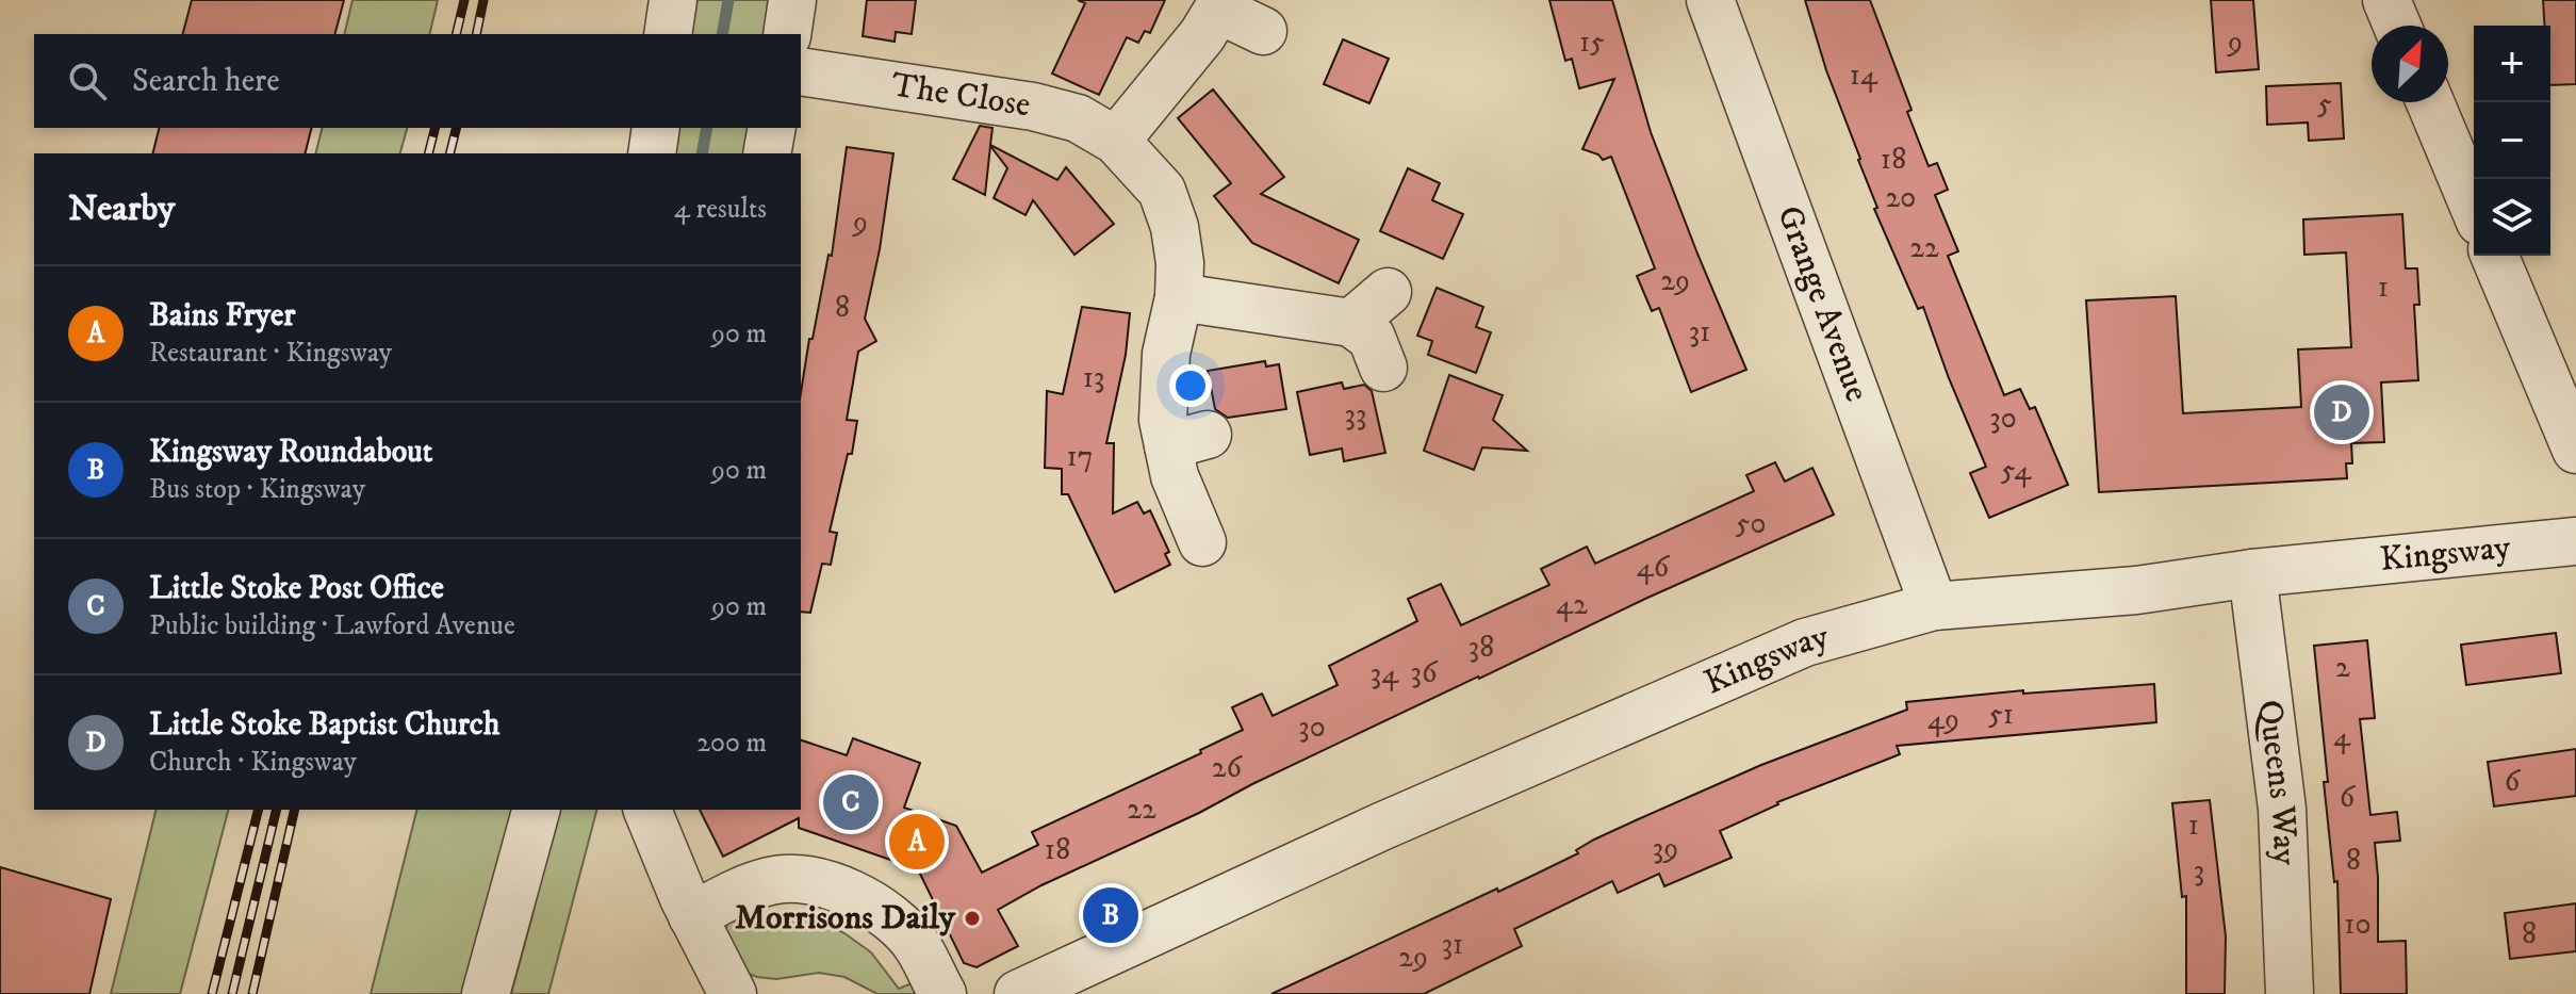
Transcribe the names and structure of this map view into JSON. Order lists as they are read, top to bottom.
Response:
{
  "streets": {
    "street": [
      "The Close",
      "Grange Avenue",
      "Kingsway",
      "Queens Way"
    ]
  },
  "crossings": [
    ["Grange Avenue", "Kingsway"],
    ["Kingsway", "Queens Way"]
  ],
  "places": ["Morrisons Daily"],
  "house_numbers": [
    "15",
    "9",
    "14",
    "5",
    "18",
    "20",
    "9",
    "22",
    "29",
    "1",
    "8",
    "31",
    "13",
    "33",
    "30",
    "17",
    "54",
    "50",
    "46",
    "42",
    "38",
    "2",
    "36",
    "34",
    "51",
    "49",
    "30",
    "4",
    "26",
    "6",
    "6",
    "22",
    "1",
    "39",
    "18",
    "8",
    "3",
    "10",
    "8",
    "31",
    "29"
  ],
  "north": "top right",
  "page": {
    "map_buttons": ["+", "−"],
    "search": "Search here",
    "heading": ["Nearby", "4 results"],
    "list": [
      {
        "mark": "A",
        "name": "Bains Fryer",
        "note": "Restaurant · Kingsway",
        "value": "90 m"
      },
      {
        "mark": "B",
        "name": "Kingsway Roundabout",
        "note": "Bus stop · Kingsway",
        "value": "90 m"
      },
      {
        "mark": "C",
        "name": "Little Stoke Post Office",
        "note": "Public building · Lawford Avenue",
        "value": "90 m"
      },
      {
        "mark": "D",
        "name": "Little Stoke Baptist Church",
        "note": "Church · Kingsway",
        "value": "200 m"
      }
    ],
    "pins": [
      "D",
      "C",
      "A",
      "B"
    ]
  }
}
